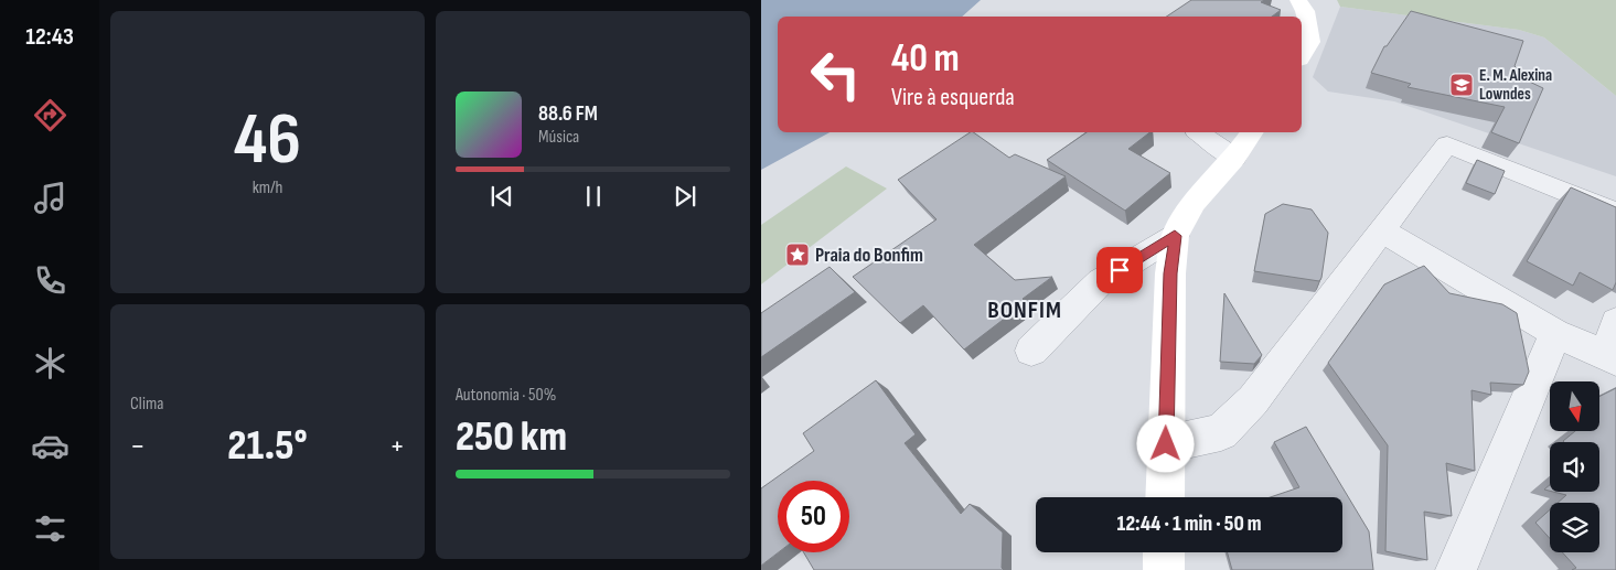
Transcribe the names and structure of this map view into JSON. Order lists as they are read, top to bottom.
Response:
{
  "districts": ["BONFIM"],
  "places": {
    "school or university": ["E. M. Alexina Lowndes"],
    "place": ["Praia do Bonfim"]
  },
  "north": "bottom",
  "page": {
    "tabs": "12:43",
    "tile": [
      ["46", "km/h"],
      "Clima",
      ["Autonomia · 50%", "250 km"]
    ],
    "turn": ["40 m", "Vire à esquerda"],
    "song": ["88.6 FM", "Música"],
    "heat": ["−", "21.5°", "+"],
    "limit": "50",
    "trip": "12:44 · 1 min · 50 m"
  }
}
